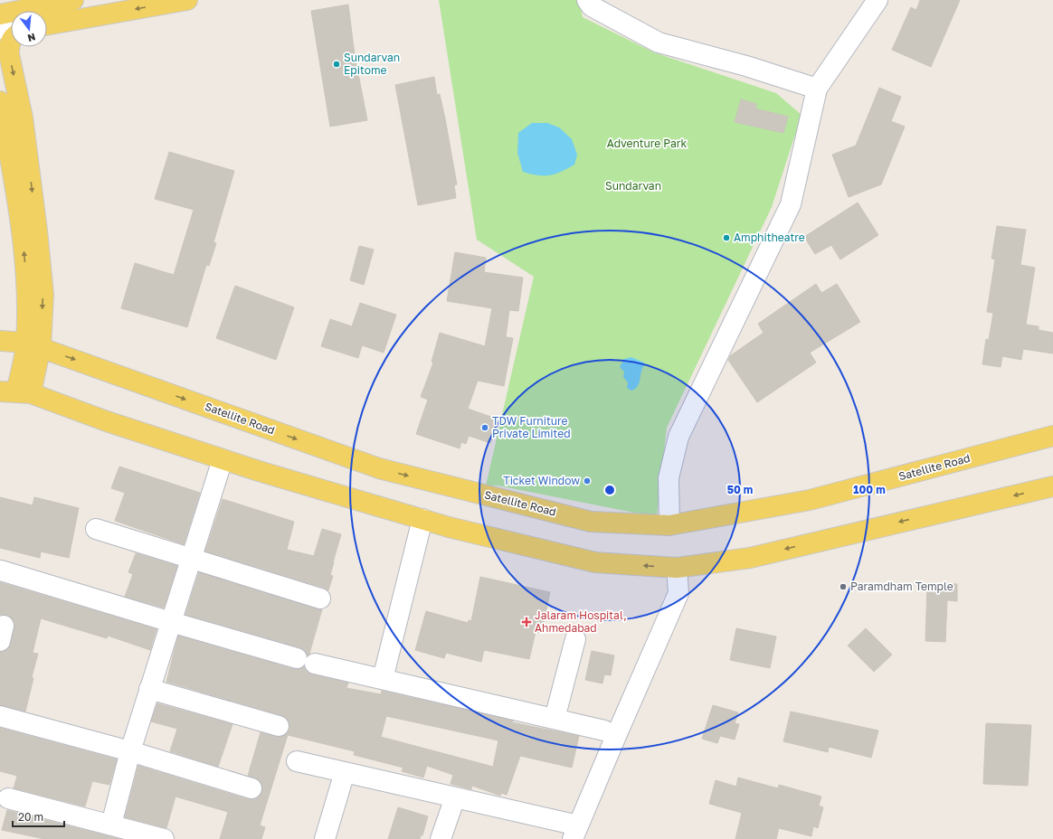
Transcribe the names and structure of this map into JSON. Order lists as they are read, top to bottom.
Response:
{
  "streets": {
    "main road": ["Satellite Road"]
  },
  "parks": ["Adventure Park", "Sundarvan"],
  "places": {
    "other": [
      "Sundarvan Epitome",
      "Amphitheatre",
      "TDW Furniture Private Limited",
      "Ticket Window",
      "Paramdham Temple"
    ],
    "health": ["Jalaram Hospital, Ahmedabad"]
  },
  "scale_bar": "20 m",
  "north": "bottom",
  "rings": ["50 m", "100 m"]
}
